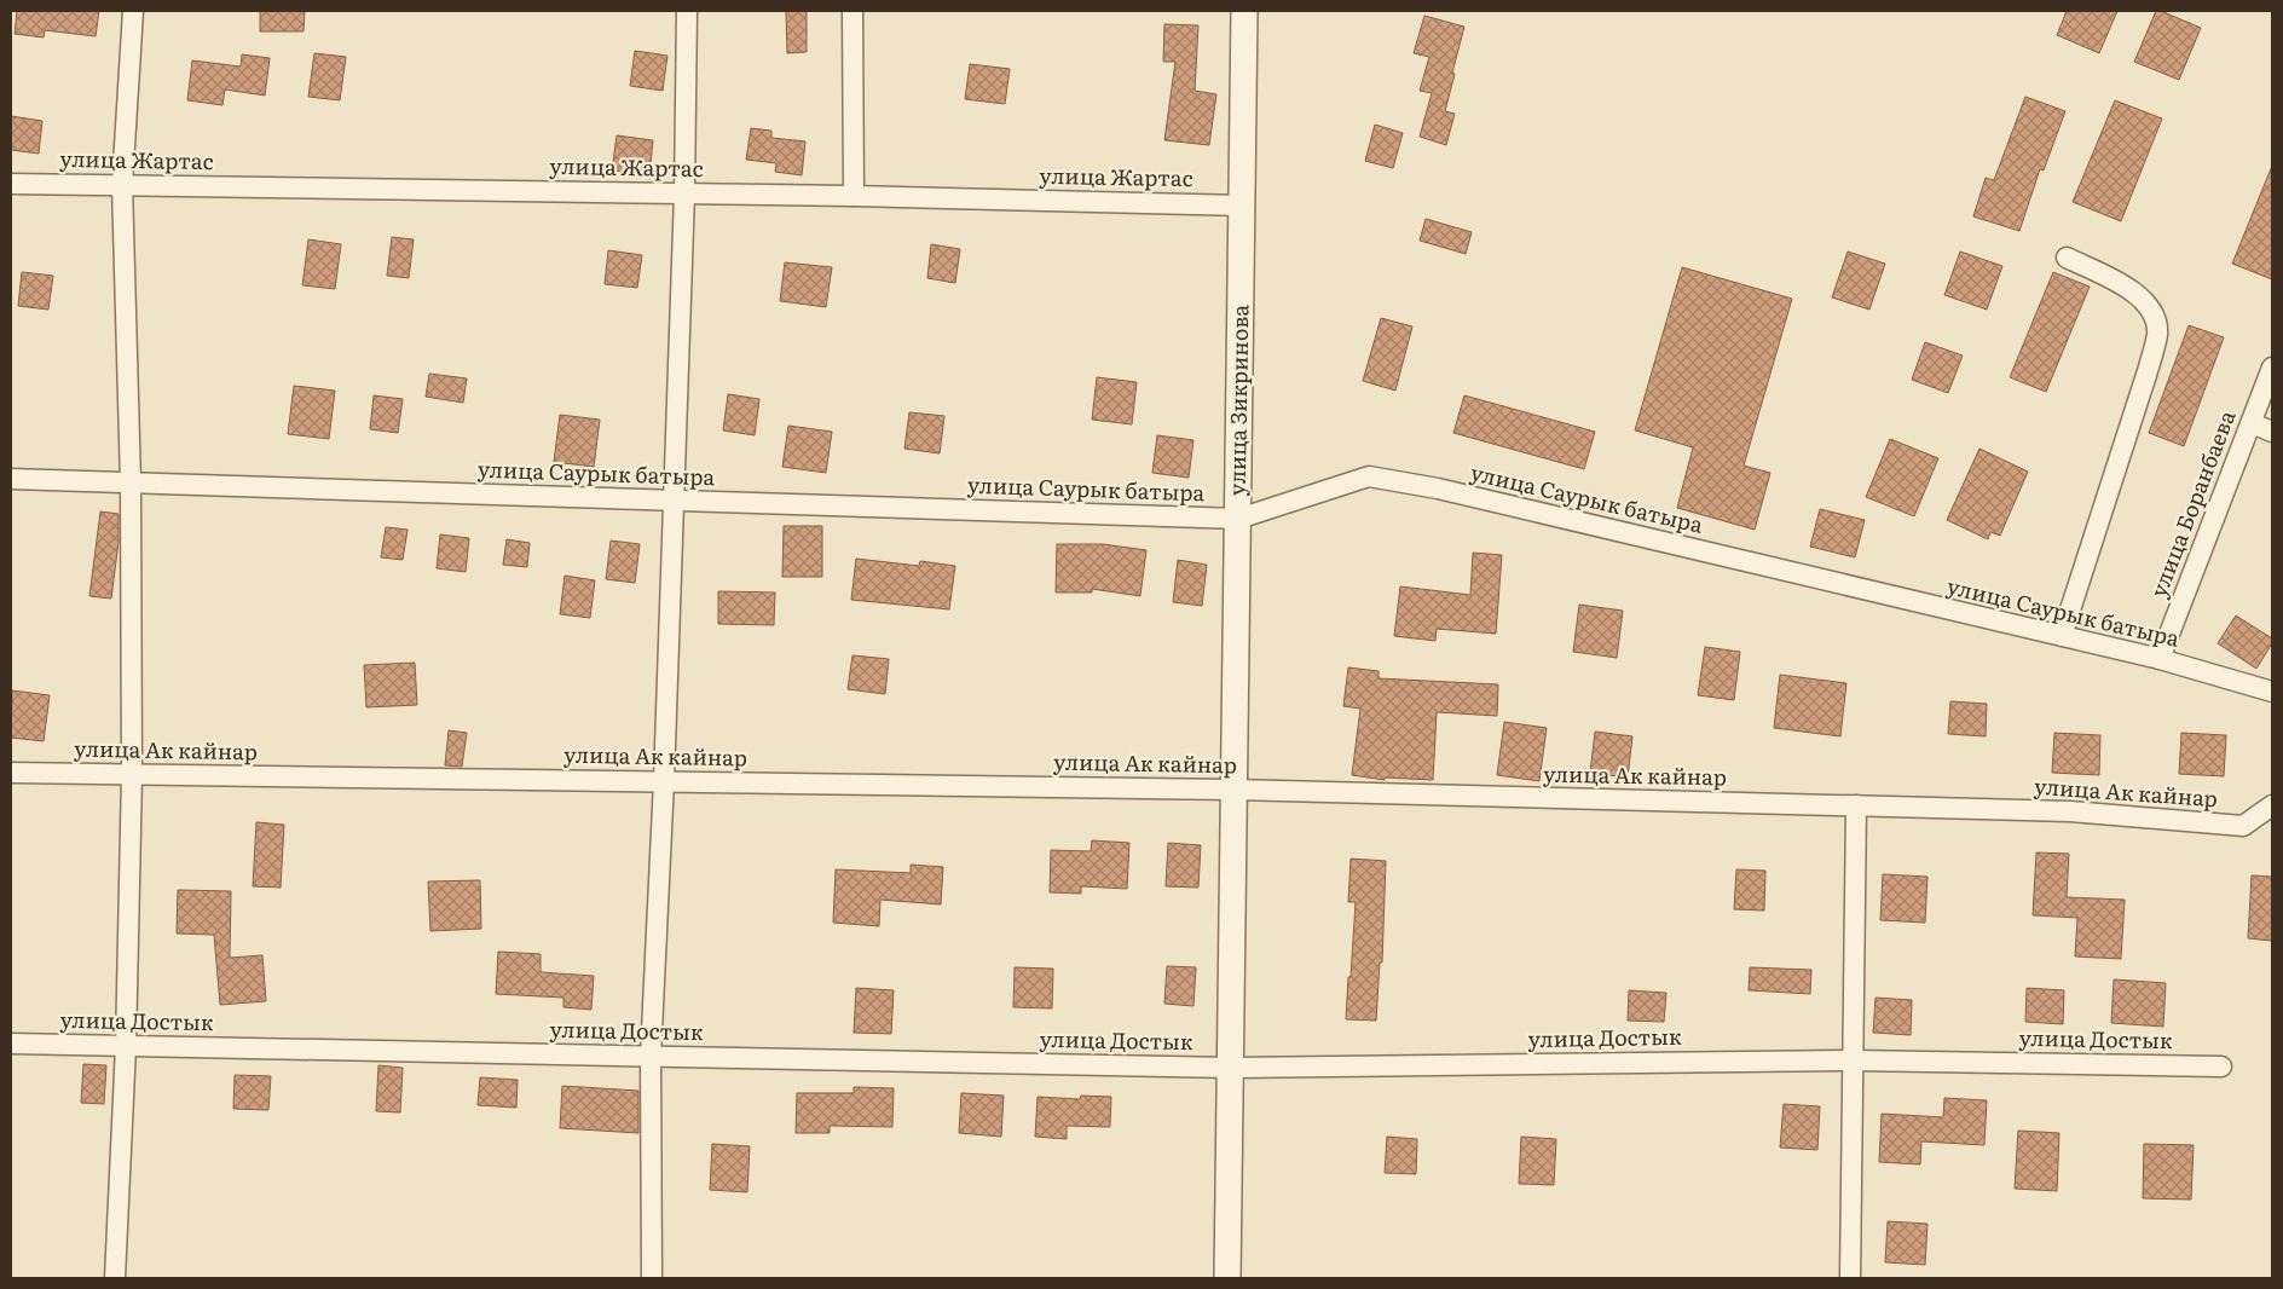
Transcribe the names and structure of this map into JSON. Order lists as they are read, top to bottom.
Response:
{
  "streets": {
    "street": [
      "улица Жартас",
      "улица Зикринова",
      "улица Саурык батыра",
      "улица Боранбаева",
      "улица Ак кайнар",
      "улица Достык"
    ]
  },
  "crossings": [
    ["улица Жартас", "улица Зикринова"],
    ["улица Зикринова", "улица Саурык батыра"],
    ["улица Зикринова", "улица Ак кайнар"],
    ["улица Зикринова", "улица Достык"],
    ["улица Саурык батыра", "улица Боранбаева"]
  ]
}
